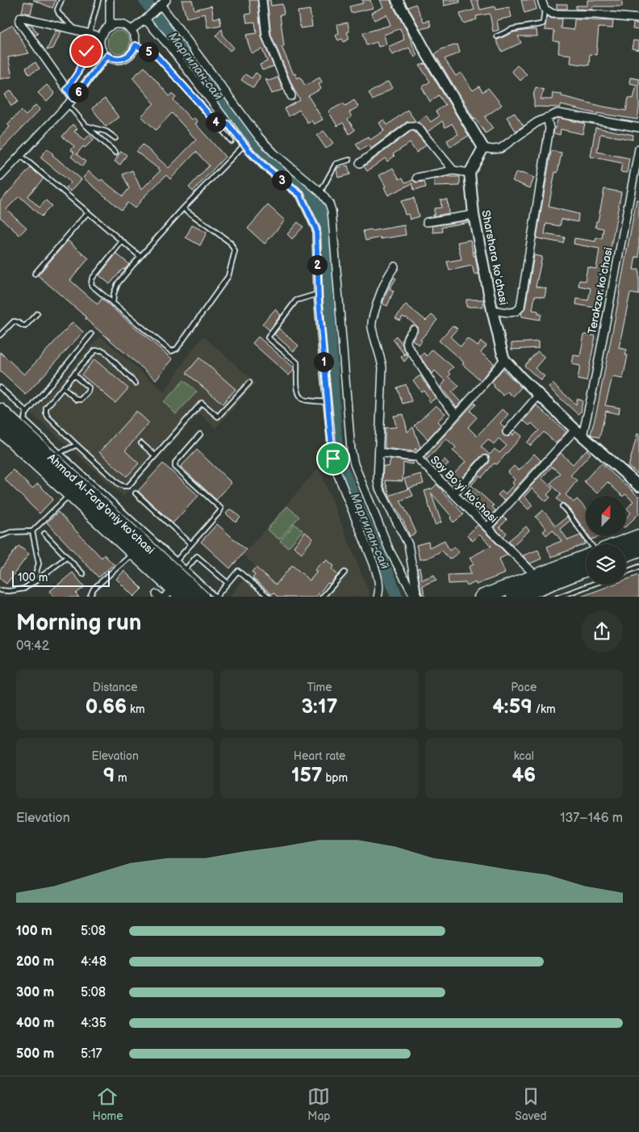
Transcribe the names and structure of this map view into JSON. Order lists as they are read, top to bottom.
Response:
{
  "streets": {
    "highway": ["Ahmad Al-Farg'oniy ko'chasi"],
    "street": ["Sharshara koʻchasi", "Terakzor koʻchasi", "Soy Boʻyi koʻchasi"]
  },
  "crossings": [
    ["Sharshara koʻchasi", "Terakzor koʻchasi"],
    ["Sharshara koʻchasi", "Soy Boʻyi koʻchasi"]
  ],
  "water": ["Маргилан-сай"],
  "scale_bar": "100 m",
  "north": "top",
  "page": {
    "pins": [
      "5",
      "6",
      "4",
      "3",
      "2",
      "1"
    ],
    "scale": "100 m",
    "heading": ["Morning run", "09:42"],
    "stats": [
      ["Distance", "0.66 km"],
      ["Time", "3:17"],
      ["Pace", "4:59 /km"],
      ["Elevation", "9 m"],
      ["Heart rate", "157 bpm"],
      ["kcal", "46"]
    ],
    "chart": ["Elevation", "137–146 m"],
    "list": [
      {
        "name": "100 m",
        "note": "5:08"
      },
      {
        "name": "200 m",
        "note": "4:48"
      },
      {
        "name": "300 m",
        "note": "5:08"
      },
      {
        "name": "400 m",
        "note": "4:35"
      },
      {
        "name": "500 m",
        "note": "5:17"
      }
    ],
    "tabs": ["Home", "Map", "Saved"]
  }
}
